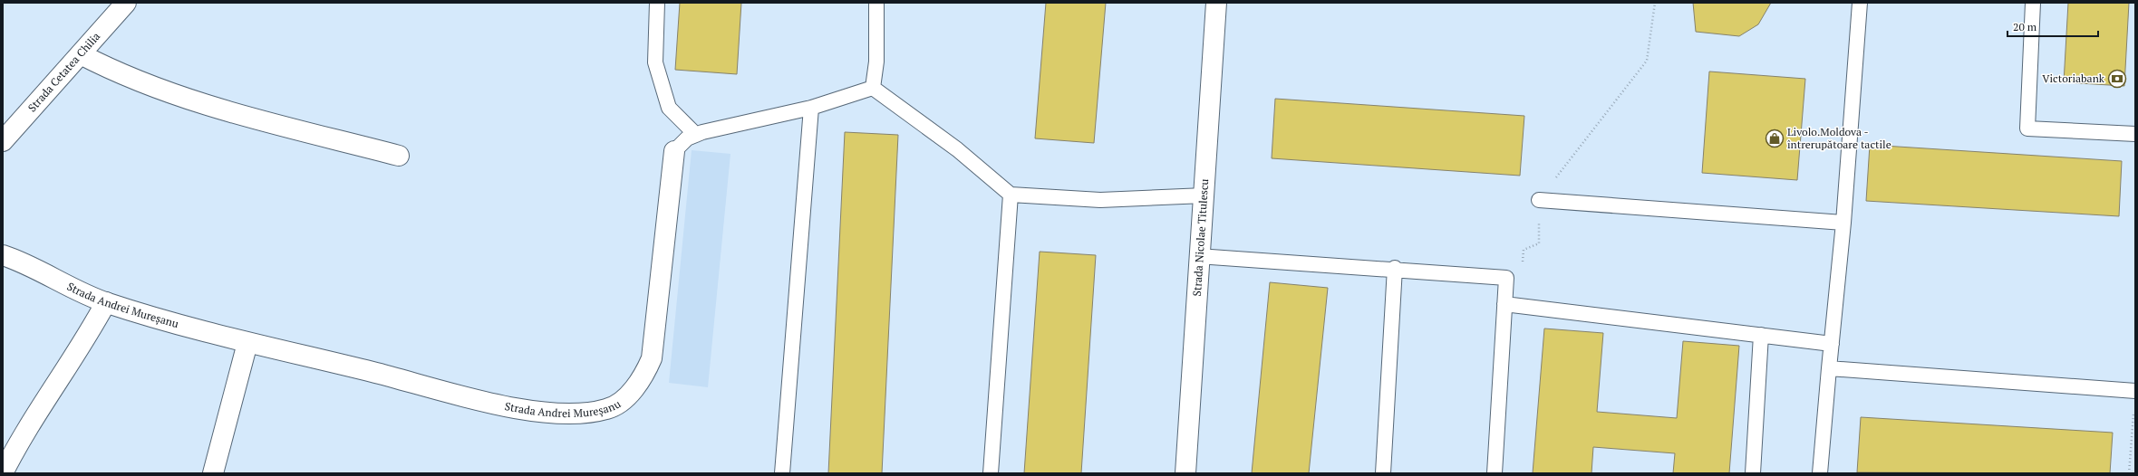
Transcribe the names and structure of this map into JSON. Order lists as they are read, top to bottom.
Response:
{
  "streets": {
    "street": ["Strada Cetatea Chilia", "Strada Nicolae Titulescu", "Strada Andrei Mureșanu"]
  },
  "places": {
    "bank": ["Victoriabank"],
    "shop": ["Livolo.Moldova - întrerupătoare tactile"]
  },
  "scale_bar": "20 m"
}
